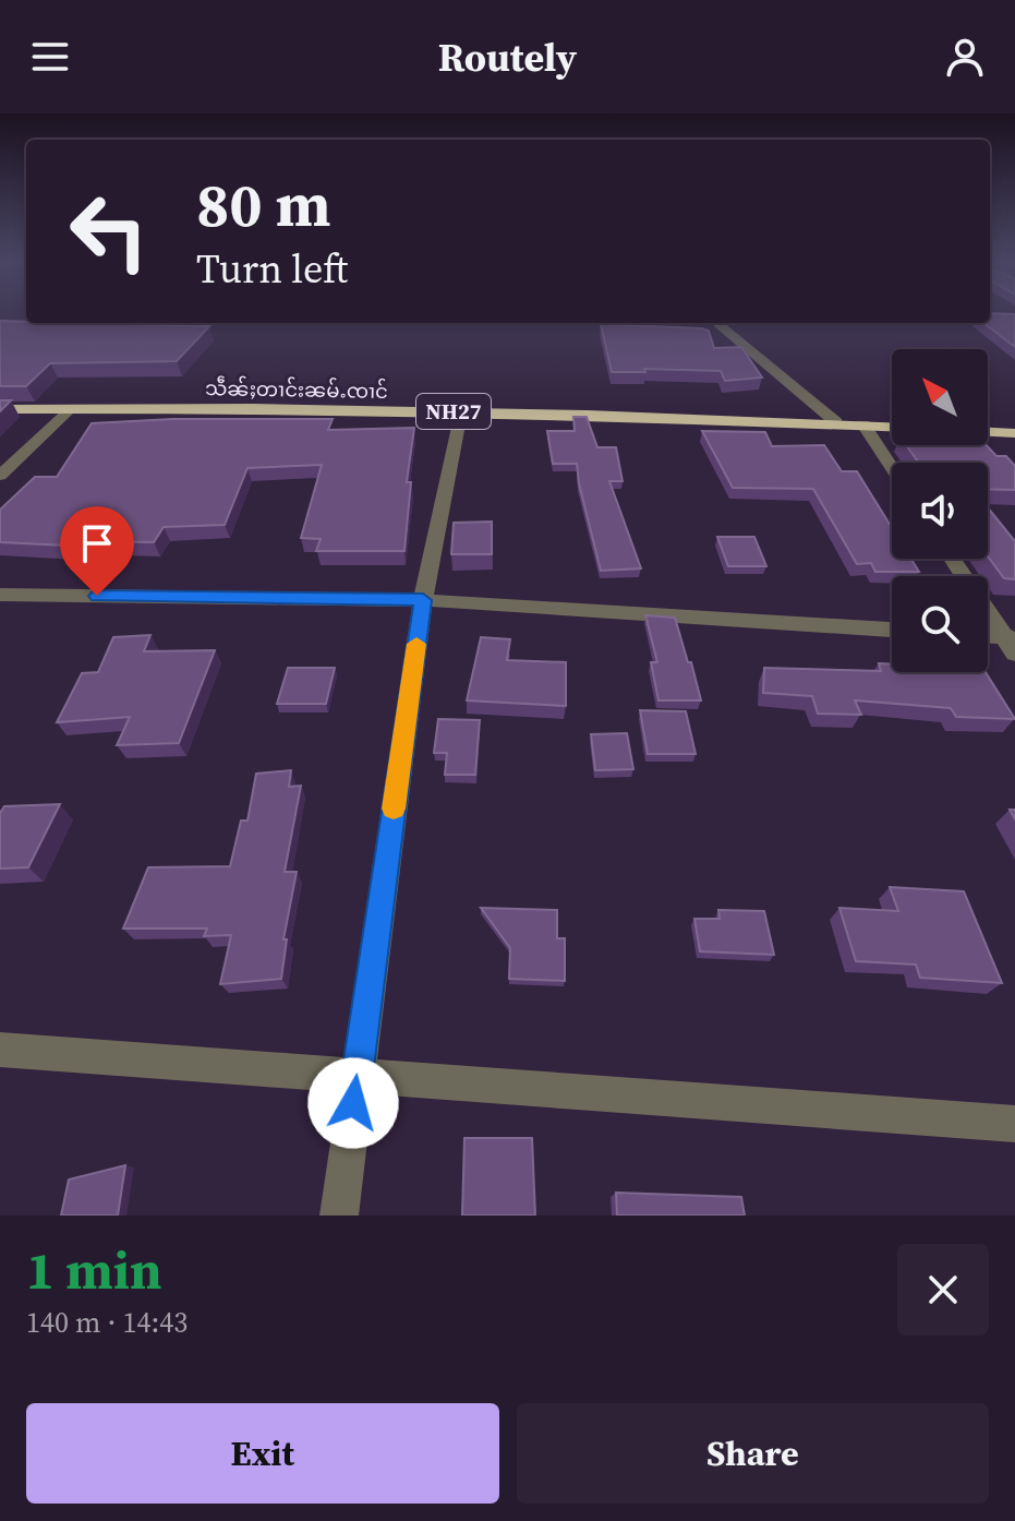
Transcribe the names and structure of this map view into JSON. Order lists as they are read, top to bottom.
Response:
{
  "streets": {
    "highway": ["သဵၼ်ႈတၢင်းၼမ်ႉၸၢင်", "NH27"]
  },
  "north": "top left",
  "page": {
    "header": "Routely",
    "turn": ["80 m", "Turn left"],
    "heading": ["1 min", "140 m · 14:43"],
    "buttons": ["Exit", "Share"]
  }
}
